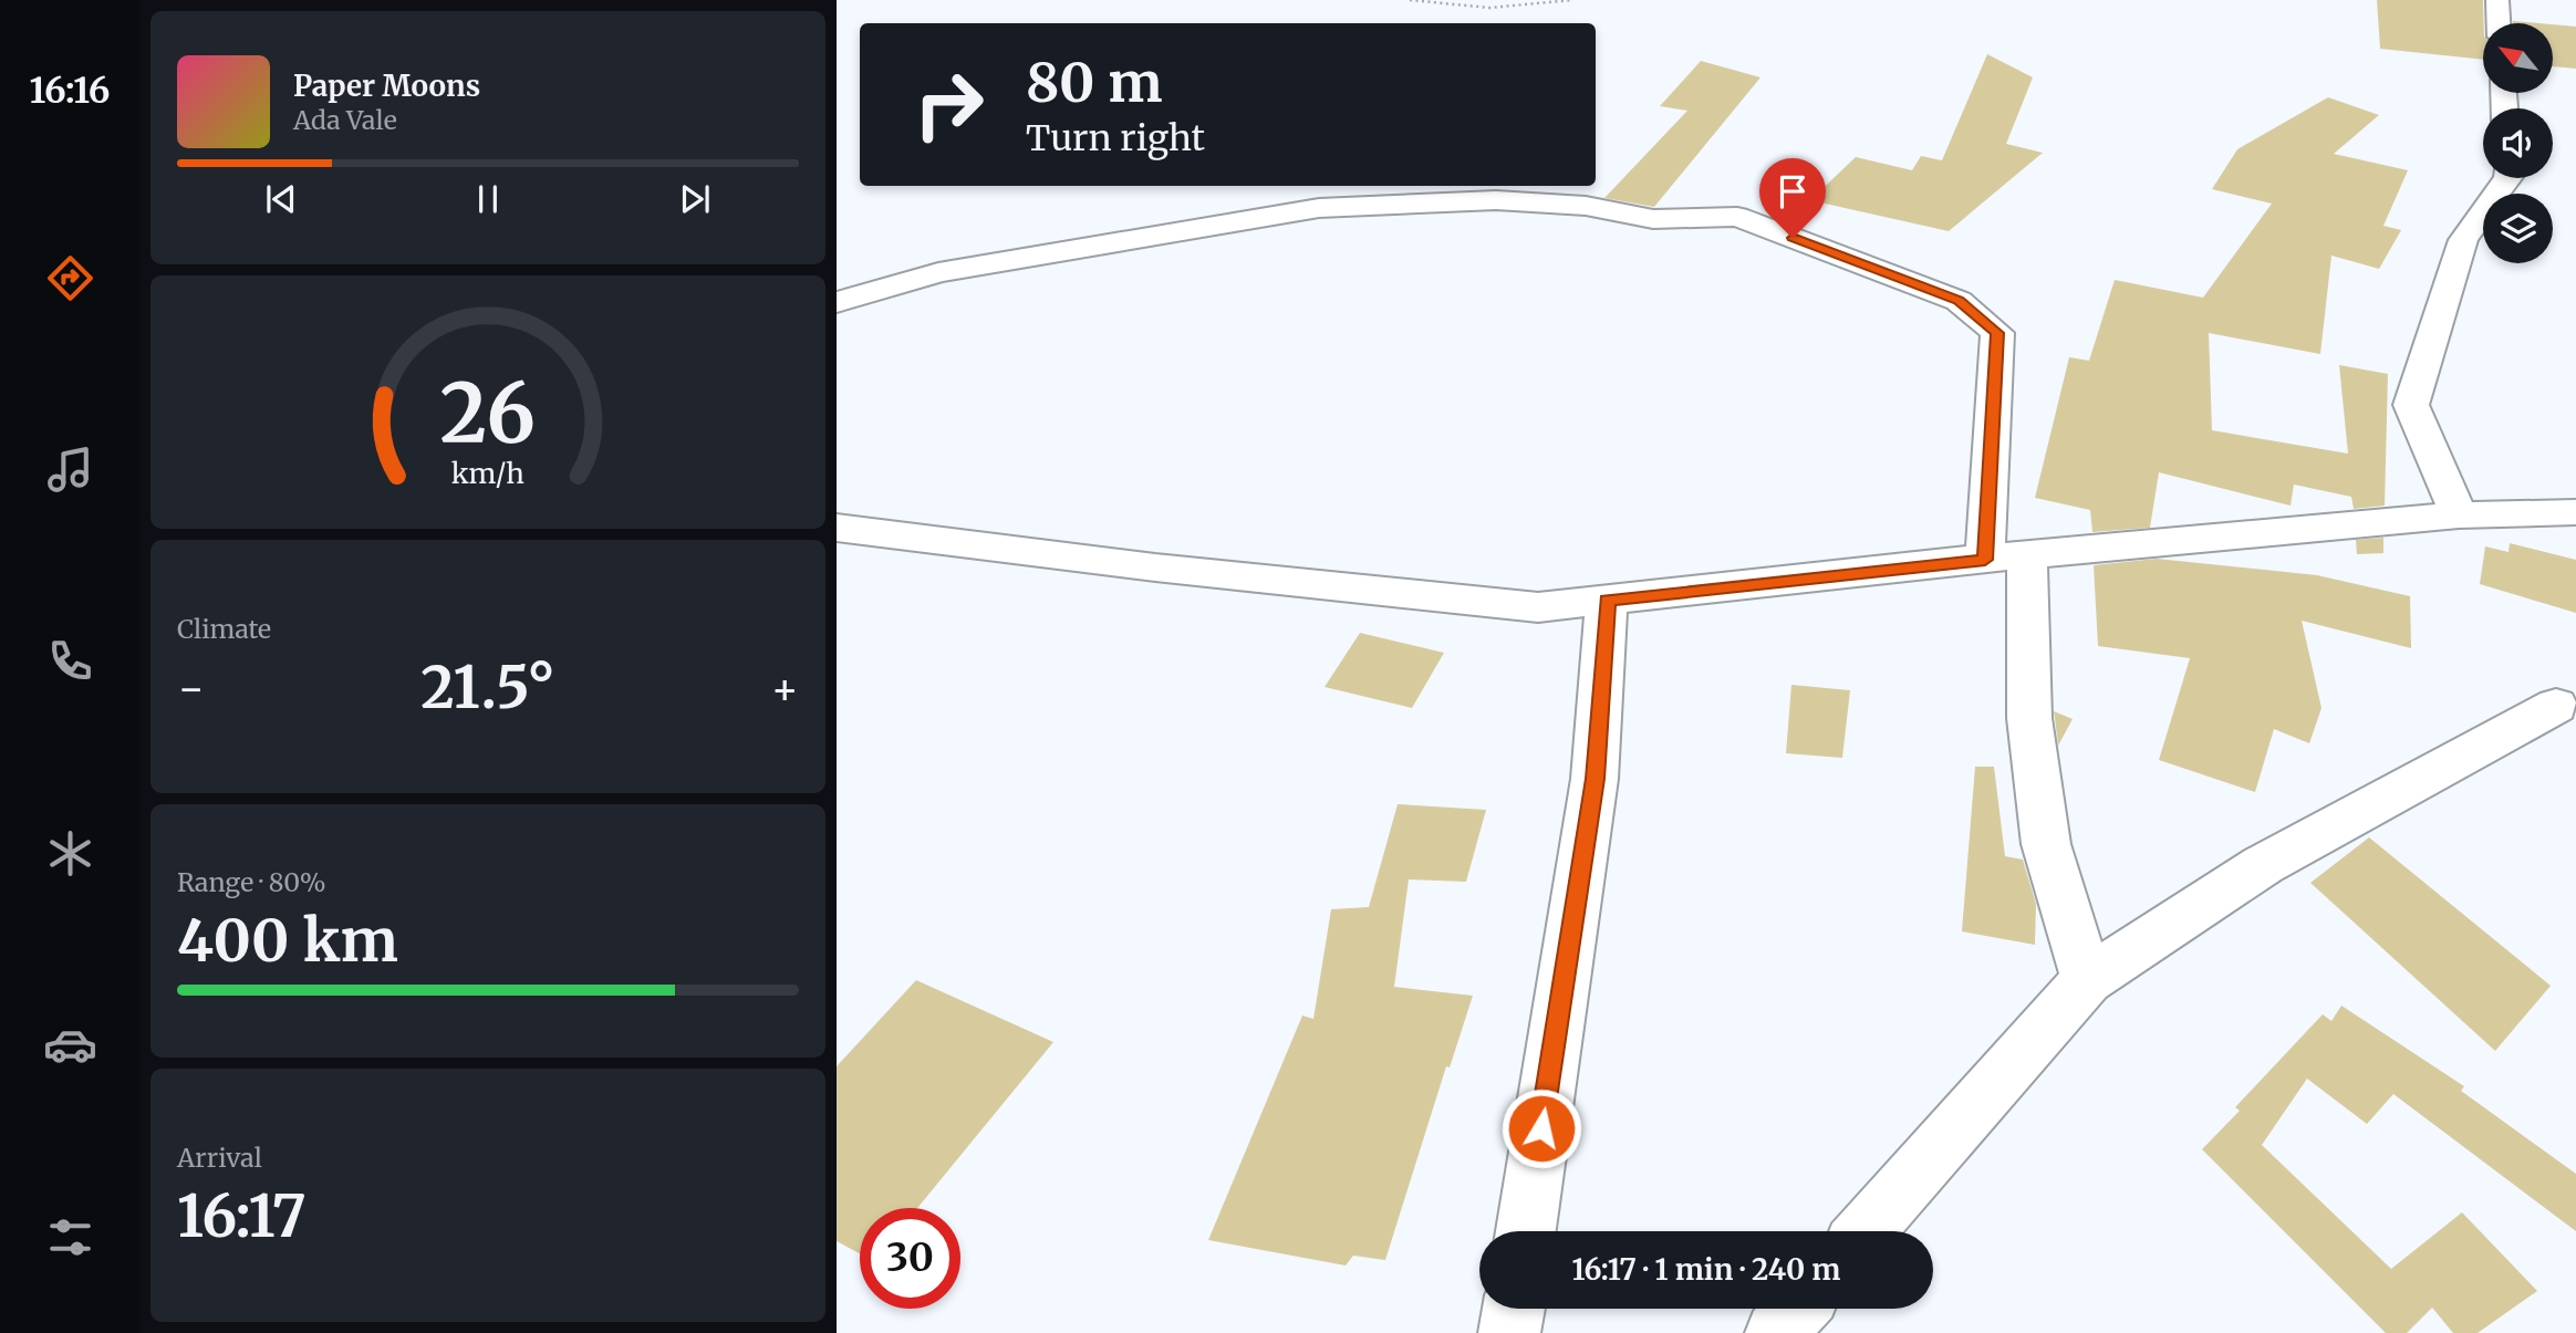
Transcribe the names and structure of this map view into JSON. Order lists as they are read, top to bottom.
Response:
{
  "north": "top left",
  "page": {
    "tabs": "16:16",
    "turn": ["80 m", "Turn right"],
    "song": ["Paper Moons", "Ada Vale"],
    "tile": [
      "Climate",
      ["Range · 80%", "400 km"],
      ["Arrival", "16:17"]
    ],
    "heat": ["−", "21.5°", "+"],
    "limit": "30",
    "trip": "16:17 · 1 min · 240 m",
    "gauge": ["26", "km/h"]
  }
}
